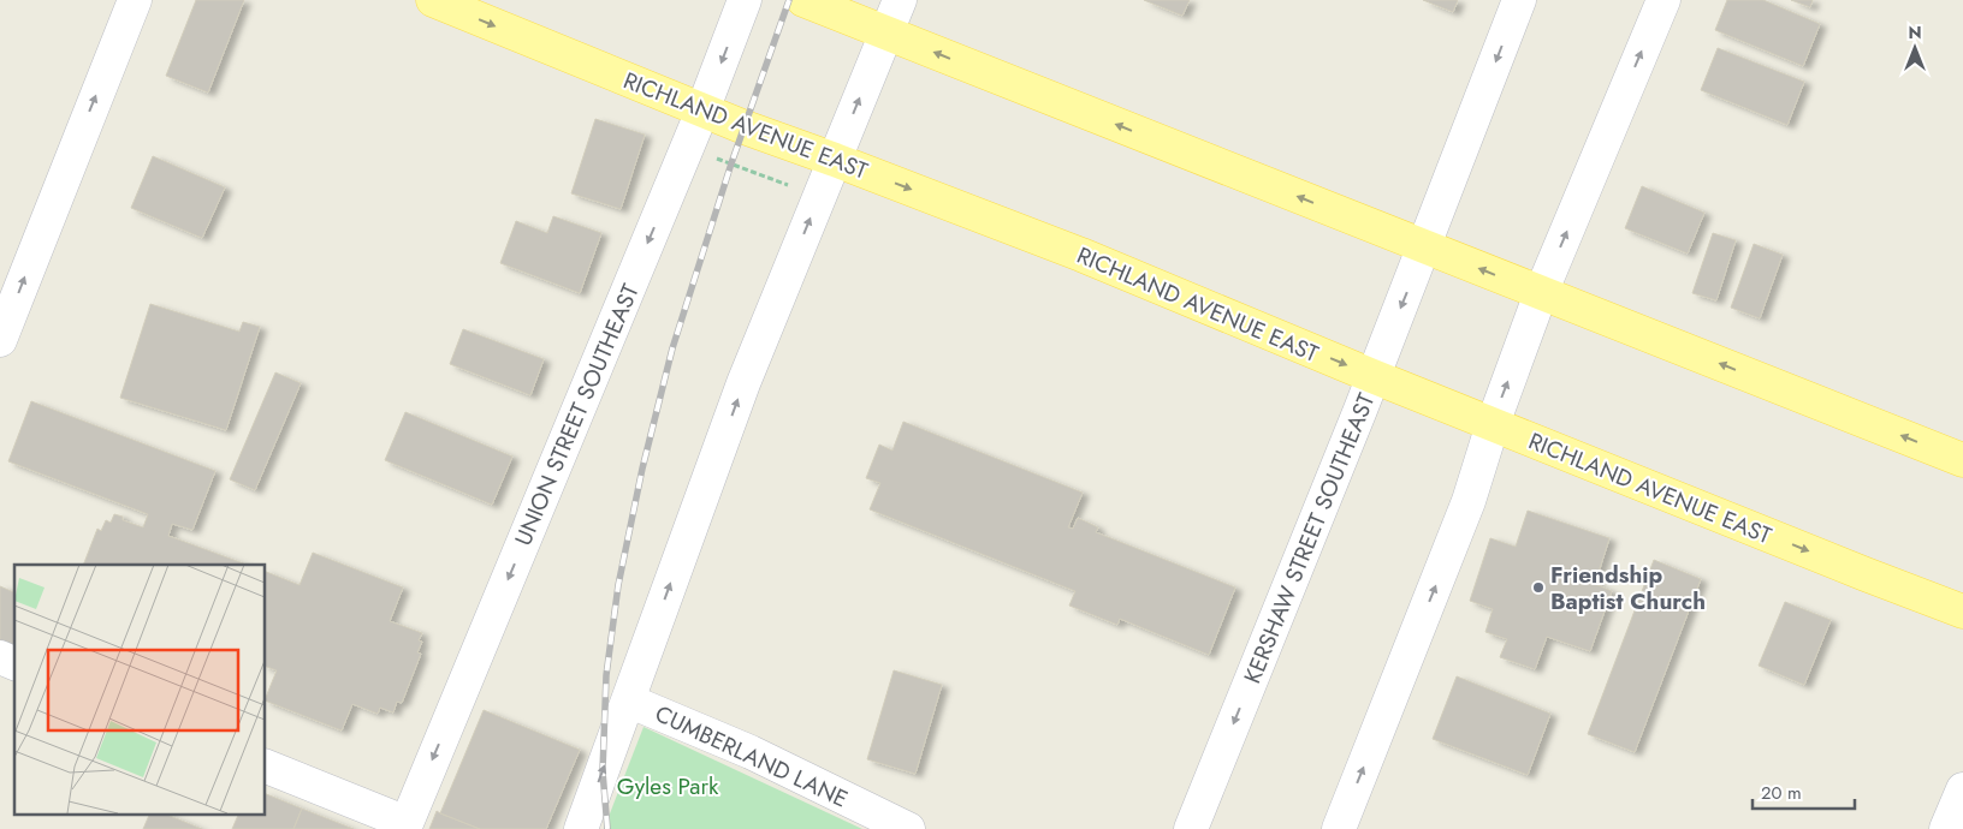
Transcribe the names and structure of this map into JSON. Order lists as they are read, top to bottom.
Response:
{
  "streets": {
    "main road": ["RICHLAND AVENUE EAST"],
    "street": ["UNION STREET SOUTHEAST", "KERSHAW STREET SOUTHEAST", "CUMBERLAND LANE"]
  },
  "crossings": [
    ["RICHLAND AVENUE EAST", "UNION STREET SOUTHEAST"],
    ["RICHLAND AVENUE EAST", "KERSHAW STREET SOUTHEAST"]
  ],
  "parks": ["Gyles Park"],
  "places": ["Friendship Baptist Church"],
  "scale_bar": "20 m",
  "north": "top"
}
